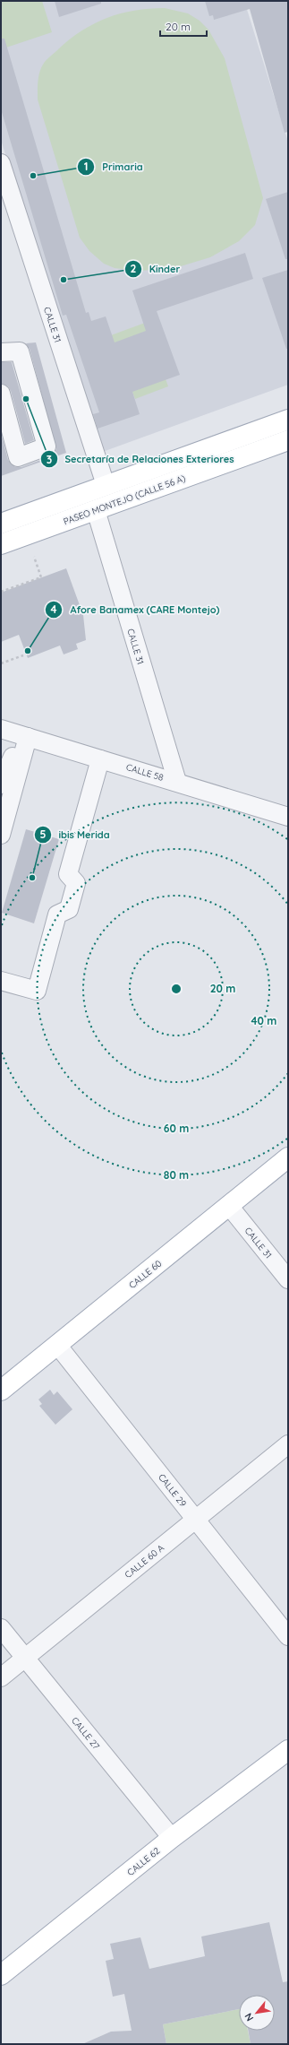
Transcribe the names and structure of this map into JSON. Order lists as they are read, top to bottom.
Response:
{
  "streets": {
    "main road": ["PASEO MONTEJO (CALLE 56 A)", "CALLE 60", "CALLE 62"],
    "street": [
      "CALLE 31",
      "CALLE 58",
      "CALLE 29",
      "CALLE 60 A",
      "CALLE 27"
    ]
  },
  "crossings": [
    ["CALLE 31", "PASEO MONTEJO (CALLE 56 A)"],
    ["CALLE 31", "CALLE 58"],
    ["CALLE 31", "CALLE 60"],
    ["CALLE 60", "CALLE 29"],
    ["CALLE 29", "CALLE 60 A"],
    ["CALLE 60 A", "CALLE 27"],
    ["CALLE 27", "CALLE 62"]
  ],
  "places": [
    "Primaria",
    "Kinder",
    "Secretaría de Relaciones Exteriores",
    "Afore Banamex (CARE Montejo)",
    "ibis Merida"
  ],
  "scale_bar": "20 m",
  "north": "bottom left",
  "rings": [
    "20 m",
    "40 m",
    "60 m",
    "80 m"
  ]
}
